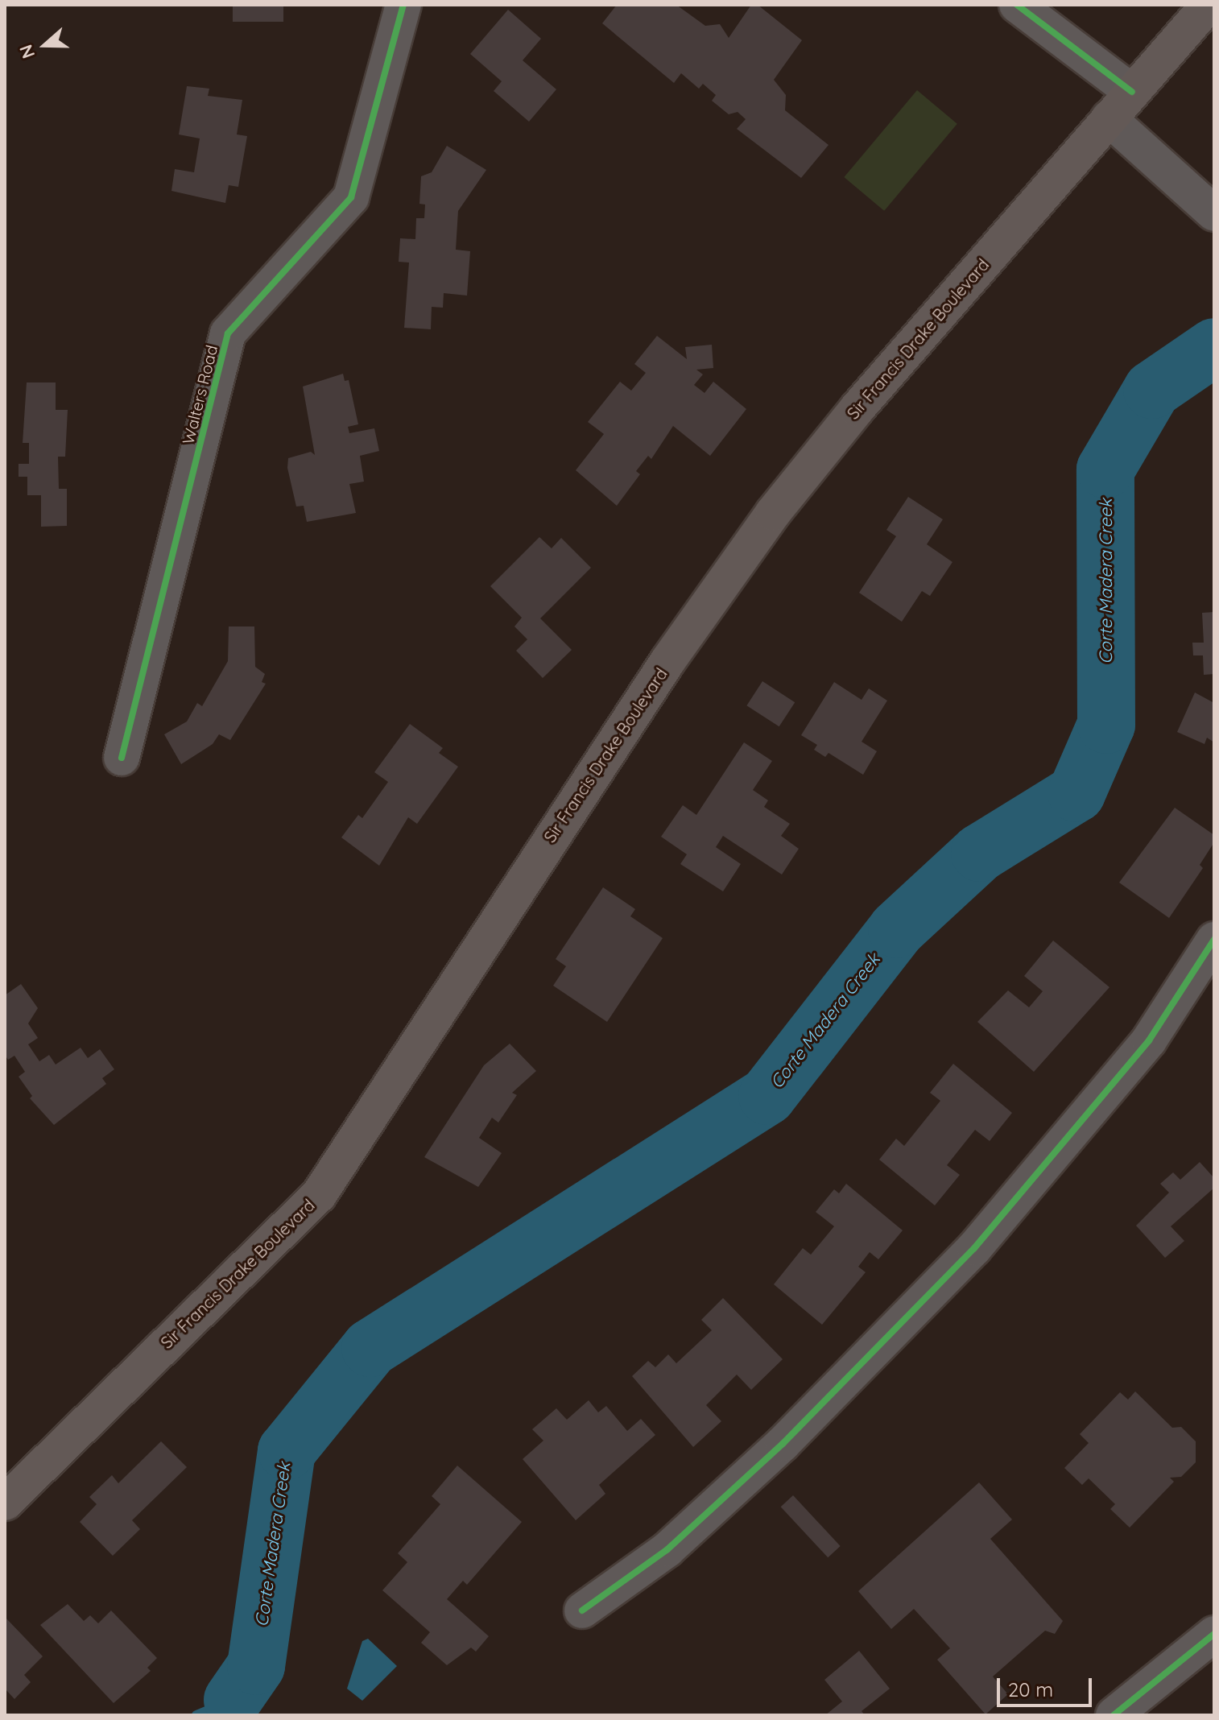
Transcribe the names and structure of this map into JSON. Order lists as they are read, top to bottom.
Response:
{
  "streets": {
    "main road": ["Sir Francis Drake Boulevard"],
    "street": ["Walters Road"]
  },
  "water": ["Corte Madera Creek"],
  "scale_bar": "20 m",
  "north": "left"
}
